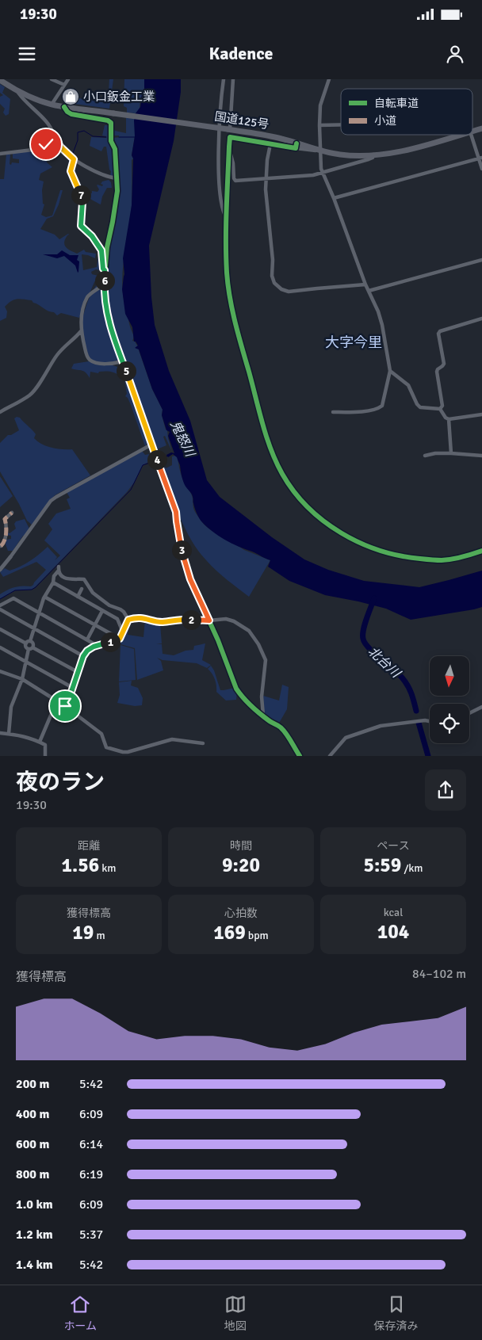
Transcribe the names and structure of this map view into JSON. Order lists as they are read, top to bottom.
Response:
{
  "streets": {
    "highway": ["国道125号"]
  },
  "districts": ["大字今里"],
  "water": ["鬼怒川", "北台川"],
  "places": {
    "shop": ["小口鈑金工業"]
  },
  "legend": ["自転車道", "小道"],
  "north": "bottom",
  "page": {
    "status": "19:30",
    "header": "Kadence",
    "pins": [
      "7",
      "6",
      "5",
      "4",
      "3",
      "2",
      "1"
    ],
    "heading": ["夜のラン", "19:30"],
    "stats": [
      ["距離", "1.56 km"],
      ["時間", "9:20"],
      ["ペース", "5:59 /km"],
      ["獲得標高", "19 m"],
      ["心拍数", "169 bpm"],
      ["kcal", "104"]
    ],
    "chart": ["獲得標高", "84–102 m"],
    "list": [
      {
        "name": "200 m",
        "note": "5:42"
      },
      {
        "name": "400 m",
        "note": "6:09"
      },
      {
        "name": "600 m",
        "note": "6:14"
      },
      {
        "name": "800 m",
        "note": "6:19"
      },
      {
        "name": "1.0 km",
        "note": "6:09"
      },
      {
        "name": "1.2 km",
        "note": "5:37"
      },
      {
        "name": "1.4 km",
        "note": "5:42"
      }
    ],
    "tabs": ["ホーム", "地図", "保存済み"]
  }
}
